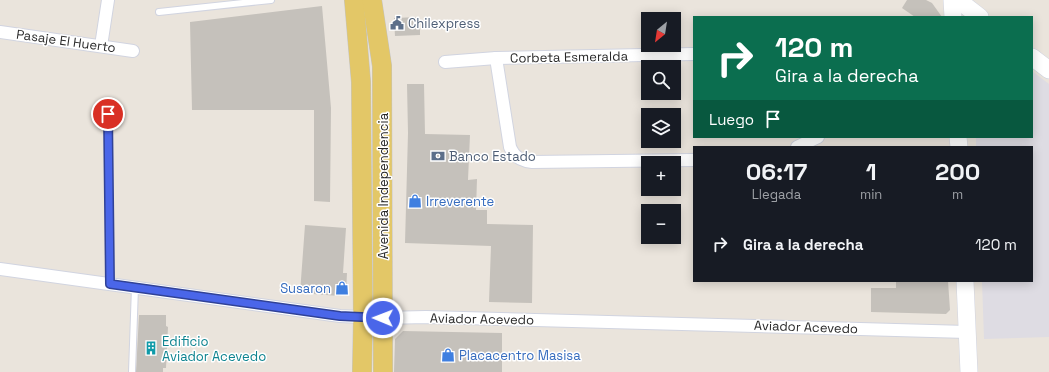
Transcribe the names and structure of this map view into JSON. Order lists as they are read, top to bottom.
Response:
{
  "streets": {
    "main road": ["Avenida Independencia"],
    "street": ["Pasaje El Huerto", "Corbeta Esmeralda", "Aviador Acevedo"]
  },
  "crossings": [
    ["Avenida Independencia", "Aviador Acevedo"]
  ],
  "places": {
    "public building": ["Chilexpress"],
    "bank": ["Banco Estado"],
    "shop": ["Irreverente", "Susaron", "Placacentro Masisa"],
    "building": ["Edificio Aviador Acevedo"]
  },
  "north": "bottom left",
  "page": {
    "map_buttons": ["+", "−"],
    "turn": ["120 m", "Gira a la derecha"],
    "then": "Luego",
    "eta": [
      "06:17",
      "Llegada",
      "1",
      "min",
      "200",
      "m"
    ],
    "list": [
      {
        "name": "Gira a la derecha",
        "value": "120 m"
      }
    ]
  }
}
